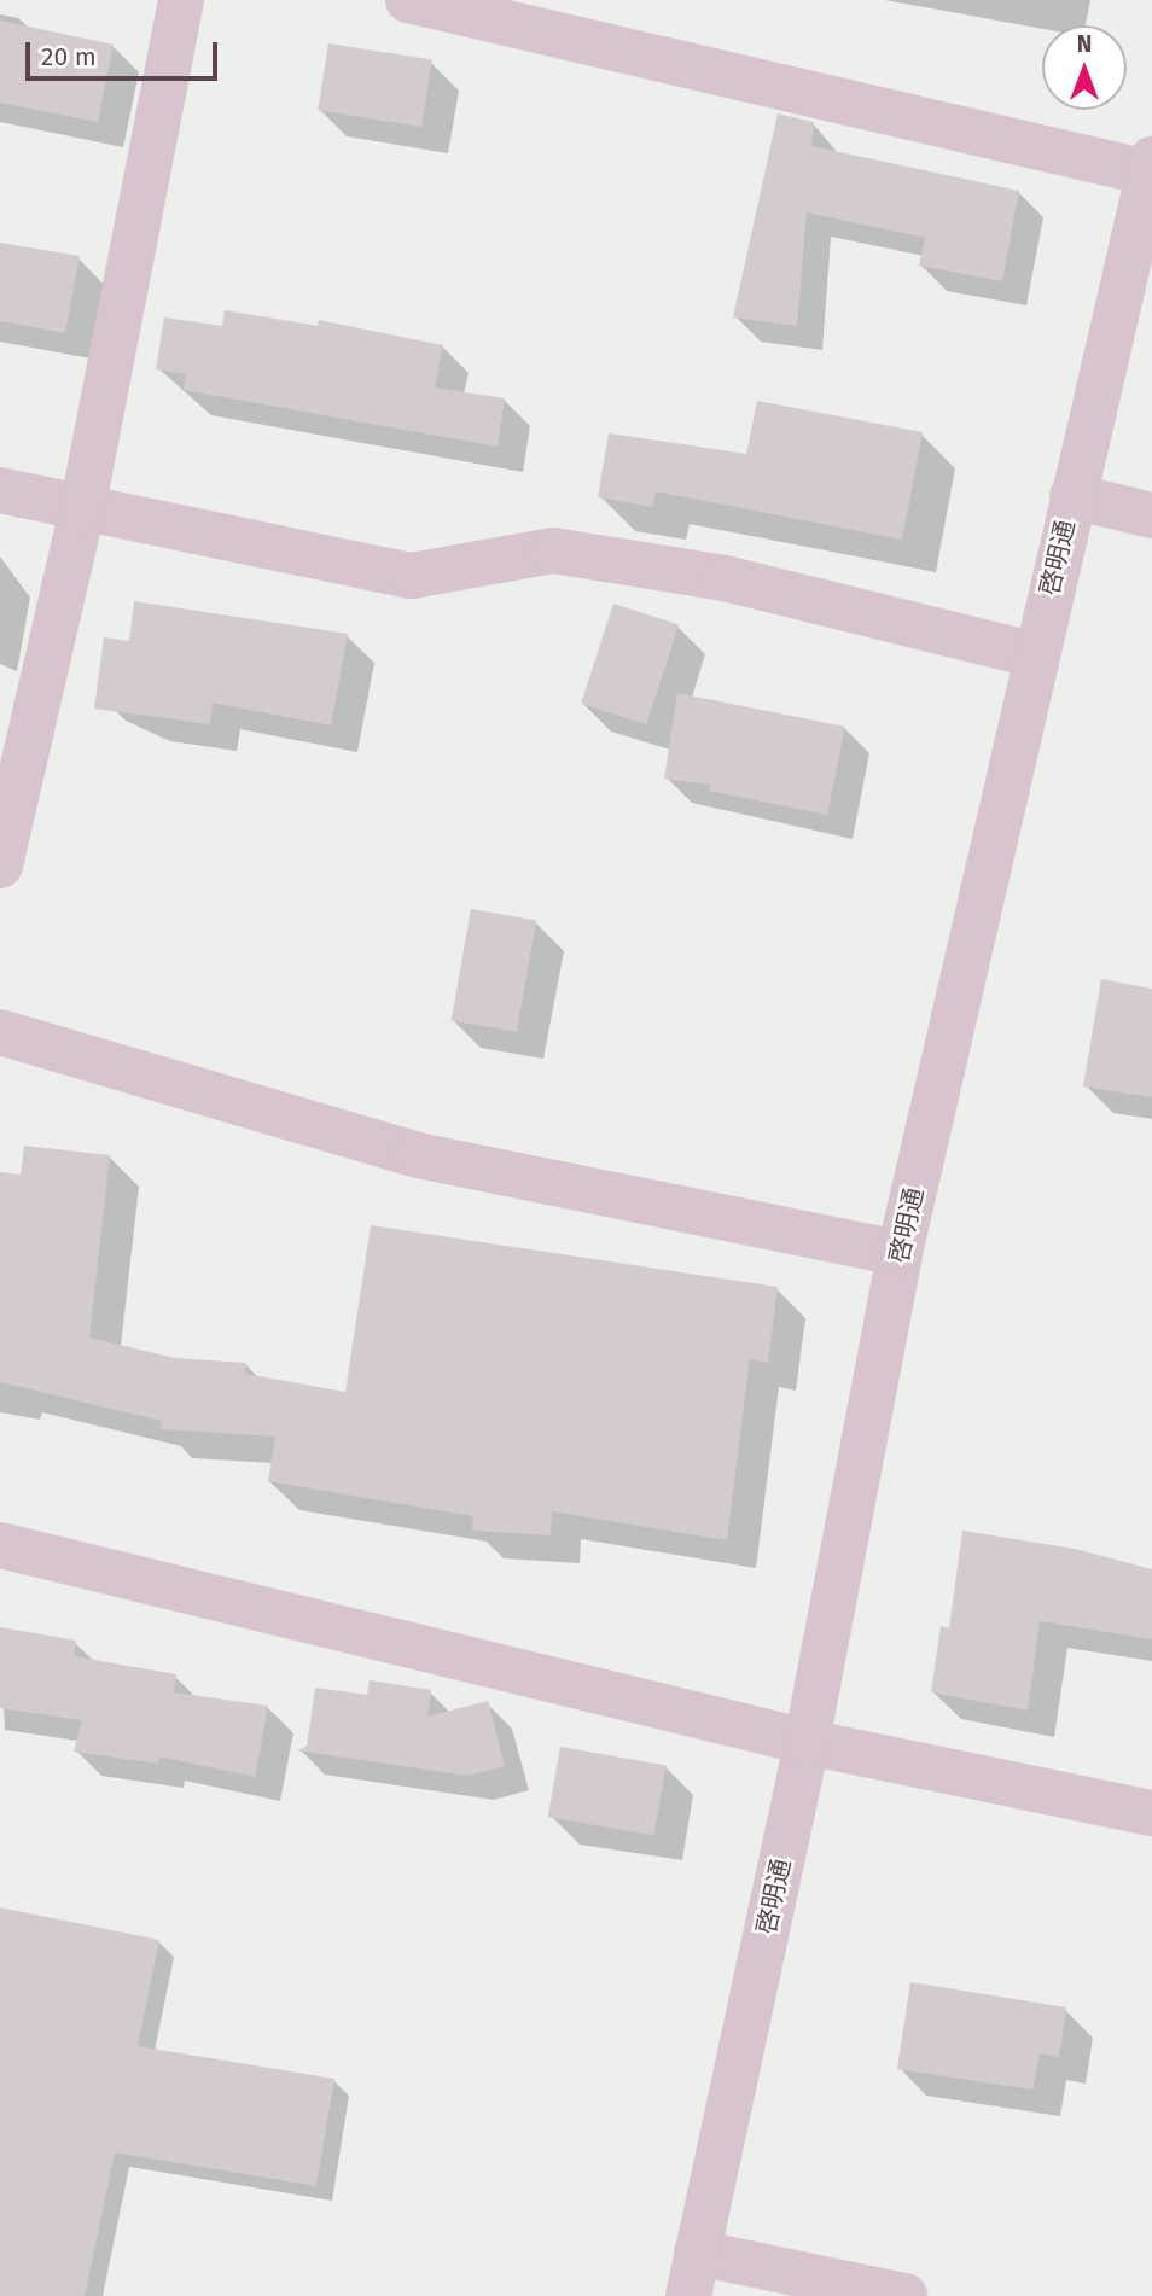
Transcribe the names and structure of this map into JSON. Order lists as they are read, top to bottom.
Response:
{
  "streets": {
    "street": ["啓明通"]
  },
  "scale_bar": "20 m",
  "north": "top"
}
